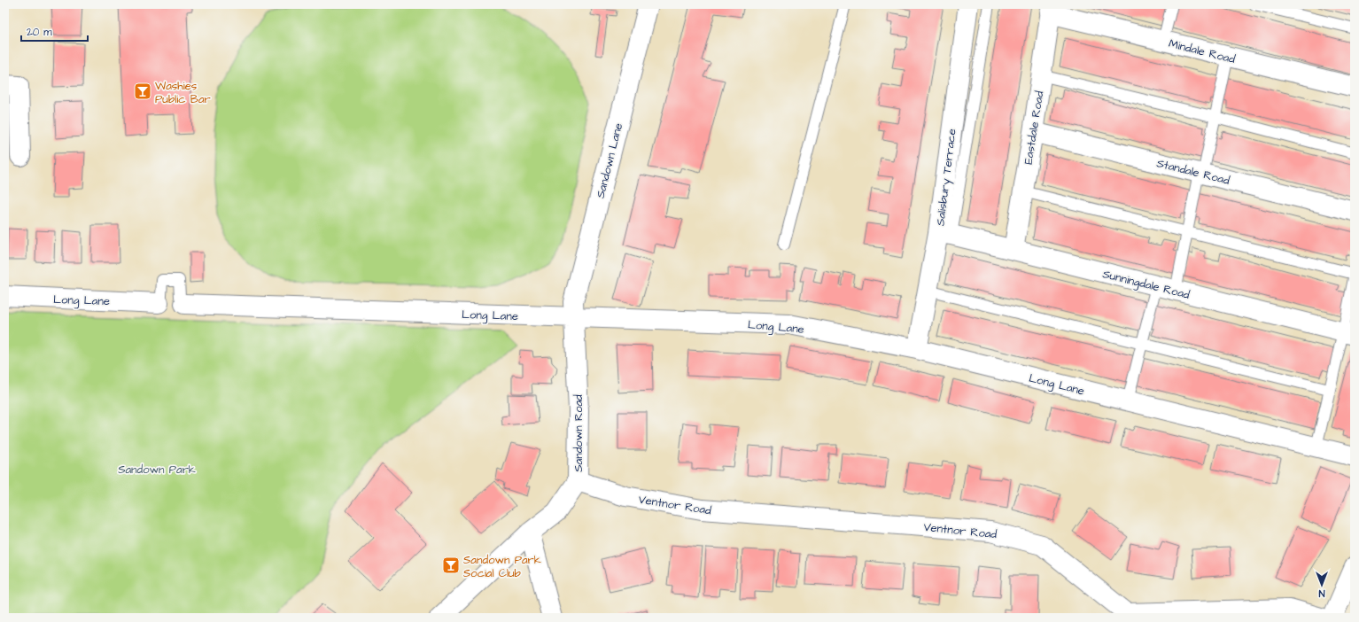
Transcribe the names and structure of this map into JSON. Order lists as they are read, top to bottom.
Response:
{
  "streets": {
    "street": [
      "Mindale Road",
      "Eastdale Road",
      "Sandown Lane",
      "Standale Road",
      "Salisbury Terrace",
      "Sunningdale Road",
      "Long Lane",
      "Sandown Road",
      "Ventnor Road"
    ]
  },
  "crossings": [
    ["Mindale Road", "Eastdale Road"],
    ["Eastdale Road", "Standale Road"],
    ["Eastdale Road", "Sunningdale Road"],
    ["Sandown Lane", "Long Lane"],
    ["Sandown Lane", "Sandown Road"],
    ["Salisbury Terrace", "Sunningdale Road"],
    ["Salisbury Terrace", "Long Lane"],
    ["Long Lane", "Sandown Road"],
    ["Sandown Road", "Ventnor Road"]
  ],
  "parks": ["Sandown Park"],
  "places": {
    "bar": ["Washies Public Bar", "Sandown Park Social Club"]
  },
  "scale_bar": "20 m",
  "north": "bottom"
}
